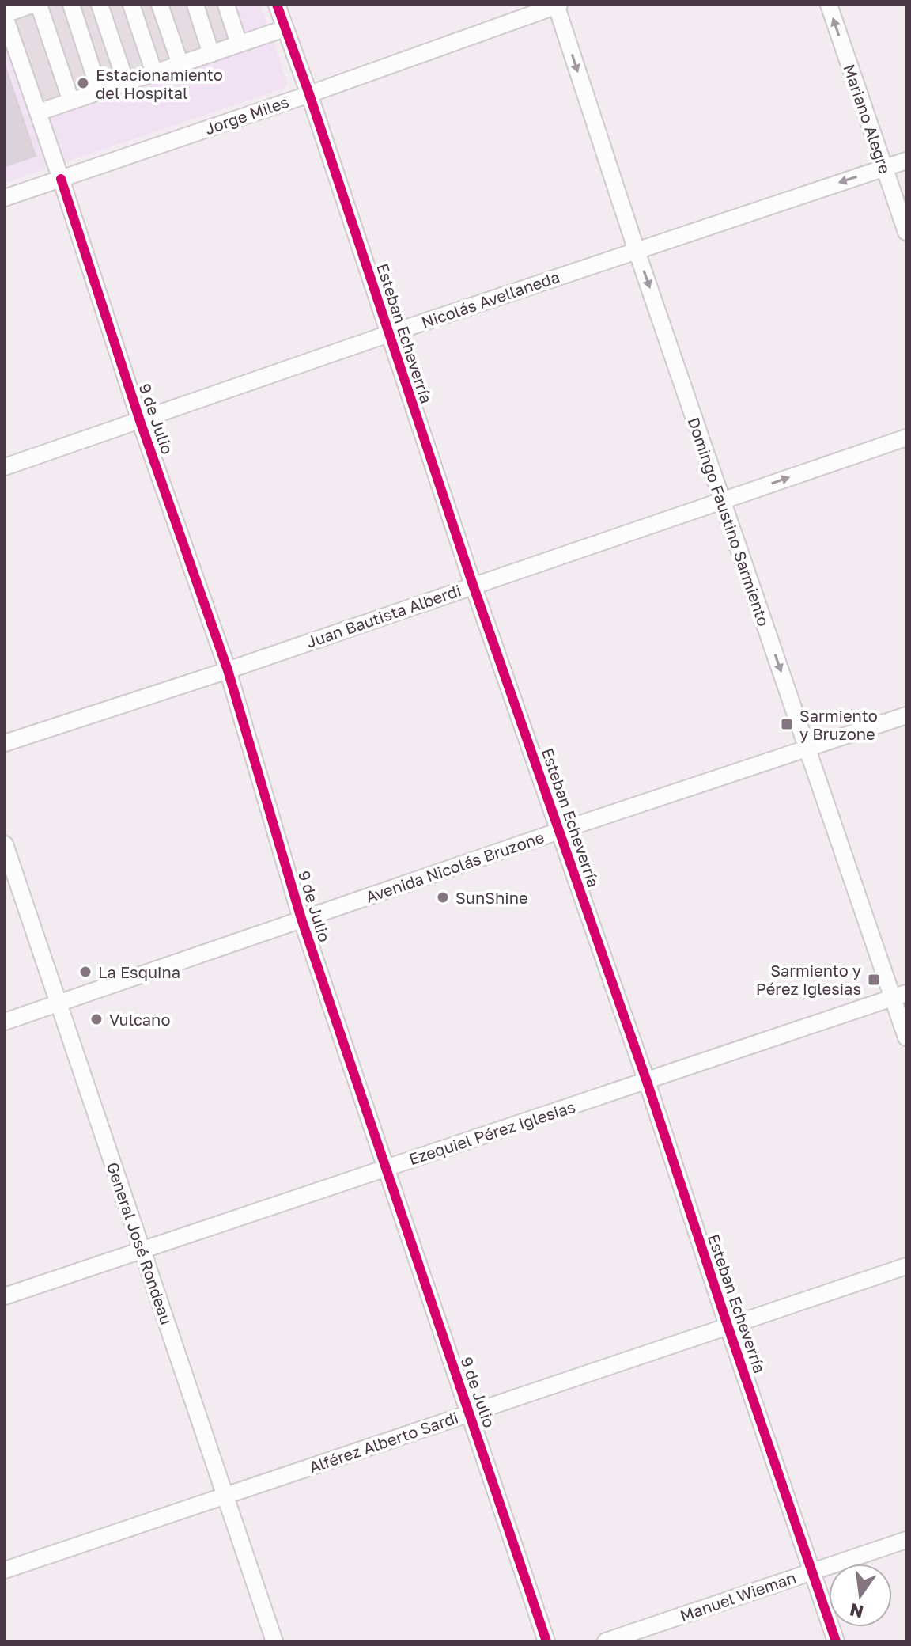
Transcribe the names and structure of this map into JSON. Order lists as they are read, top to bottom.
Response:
{
  "streets": {
    "street": [
      "Jorge Miles",
      "Mariano Alegre",
      "Nicolás Avellaneda",
      "Esteban Echeverría",
      "9 de Julio",
      "Domingo Faustino Sarmiento",
      "Juan Bautista Alberdi",
      "Avenida Nicolás Bruzone",
      "Ezequiel Pérez Iglesias",
      "General José Rondeau",
      "Alférez Alberto Sardi",
      "Manuel Wieman"
    ]
  },
  "crossings": [
    ["Jorge Miles", "Esteban Echeverría"],
    ["Jorge Miles", "9 de Julio"],
    ["Jorge Miles", "Domingo Faustino Sarmiento"],
    ["Mariano Alegre", "Nicolás Avellaneda"],
    ["Nicolás Avellaneda", "Esteban Echeverría"],
    ["Nicolás Avellaneda", "9 de Julio"],
    ["Nicolás Avellaneda", "Domingo Faustino Sarmiento"],
    ["Esteban Echeverría", "Juan Bautista Alberdi"],
    ["Esteban Echeverría", "Avenida Nicolás Bruzone"],
    ["Esteban Echeverría", "Ezequiel Pérez Iglesias"],
    ["Esteban Echeverría", "Alférez Alberto Sardi"],
    ["Esteban Echeverría", "Manuel Wieman"],
    ["9 de Julio", "Juan Bautista Alberdi"],
    ["9 de Julio", "Avenida Nicolás Bruzone"],
    ["9 de Julio", "Ezequiel Pérez Iglesias"],
    ["9 de Julio", "Alférez Alberto Sardi"],
    ["Domingo Faustino Sarmiento", "Juan Bautista Alberdi"],
    ["Domingo Faustino Sarmiento", "Avenida Nicolás Bruzone"],
    ["Domingo Faustino Sarmiento", "Ezequiel Pérez Iglesias"],
    ["Avenida Nicolás Bruzone", "General José Rondeau"],
    ["Ezequiel Pérez Iglesias", "General José Rondeau"],
    ["General José Rondeau", "Alférez Alberto Sardi"]
  ],
  "one_way": ["Mariano Alegre", "Domingo Faustino Sarmiento"],
  "places": {
    "other": [
      "Estacionamiento del Hospital",
      "SunShine",
      "La Esquina",
      "Vulcano"
    ],
    "transit": ["Sarmiento y Bruzone", "Sarmiento y Pérez Iglesias"]
  },
  "north": "bottom"
}
